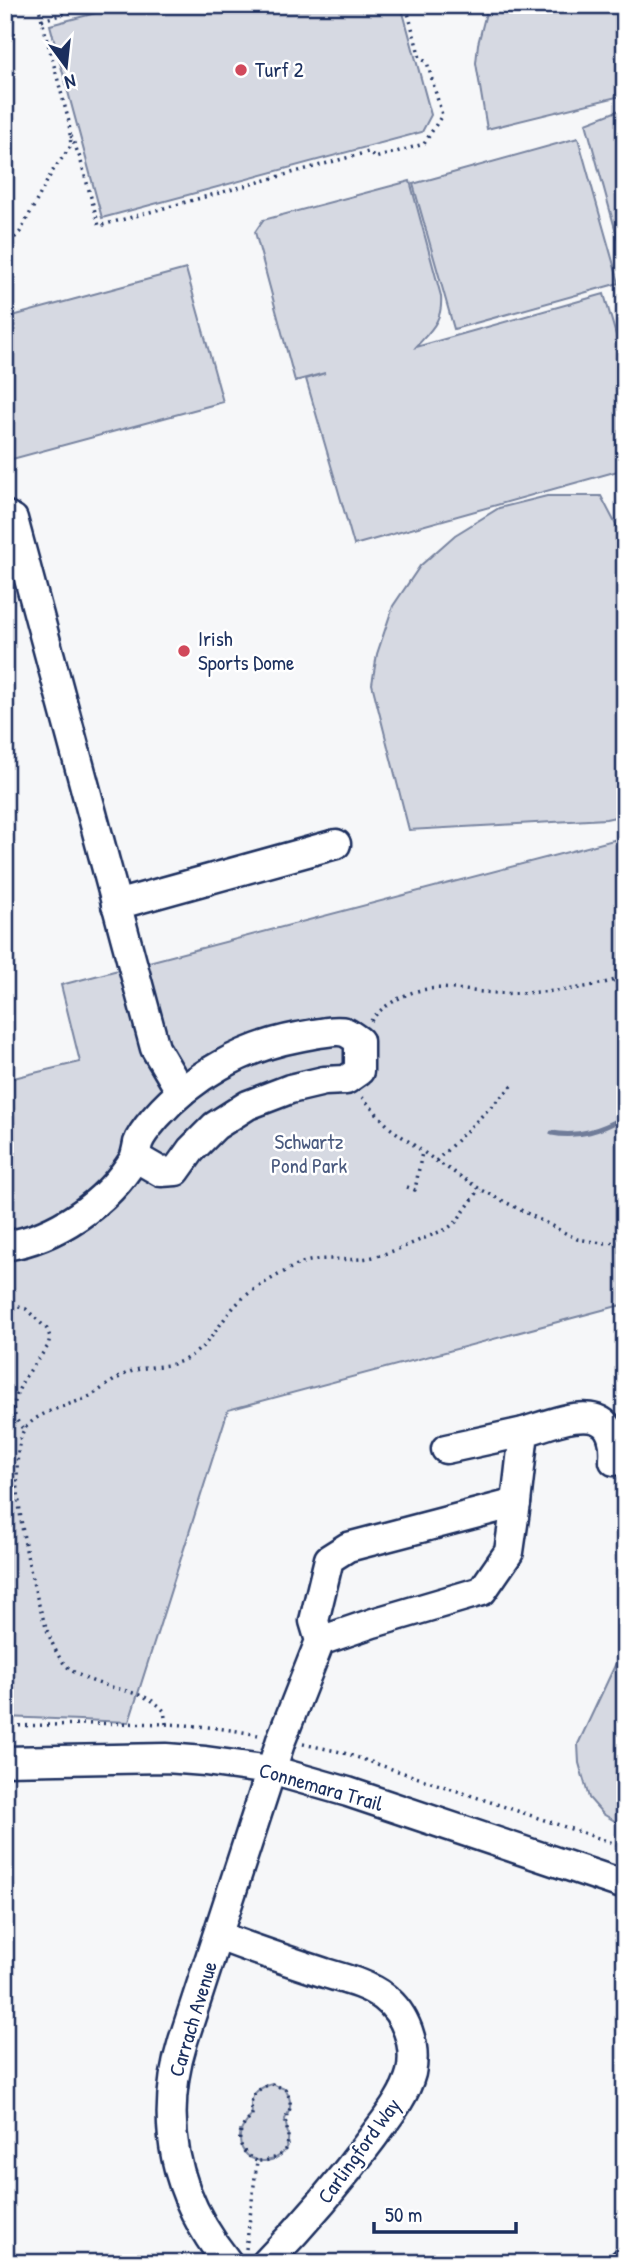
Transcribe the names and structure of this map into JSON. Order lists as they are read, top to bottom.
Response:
{
  "streets": {
    "street": ["Connemara Trail", "Carrach Avenue", "Carlingford Way"]
  },
  "crossings": [
    ["Connemara Trail", "Carrach Avenue"],
    ["Carrach Avenue", "Carlingford Way"]
  ],
  "parks": ["Schwartz Pond Park"],
  "places": ["Turf 2", "Irish Sports Dome"],
  "scale_bar": "50 m",
  "north": "bottom"
}
